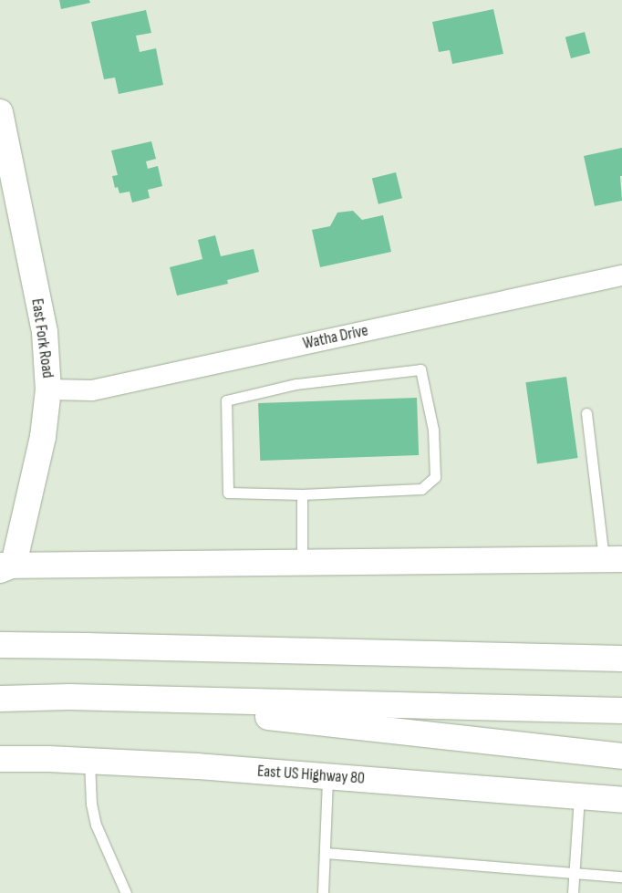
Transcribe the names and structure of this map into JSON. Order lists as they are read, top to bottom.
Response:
{
  "streets": {
    "main road": ["East Fork Road", "East US Highway 80"],
    "street": ["Watha Drive"]
  },
  "crossings": [
    ["Watha Drive", "East Fork Road"]
  ]
}
